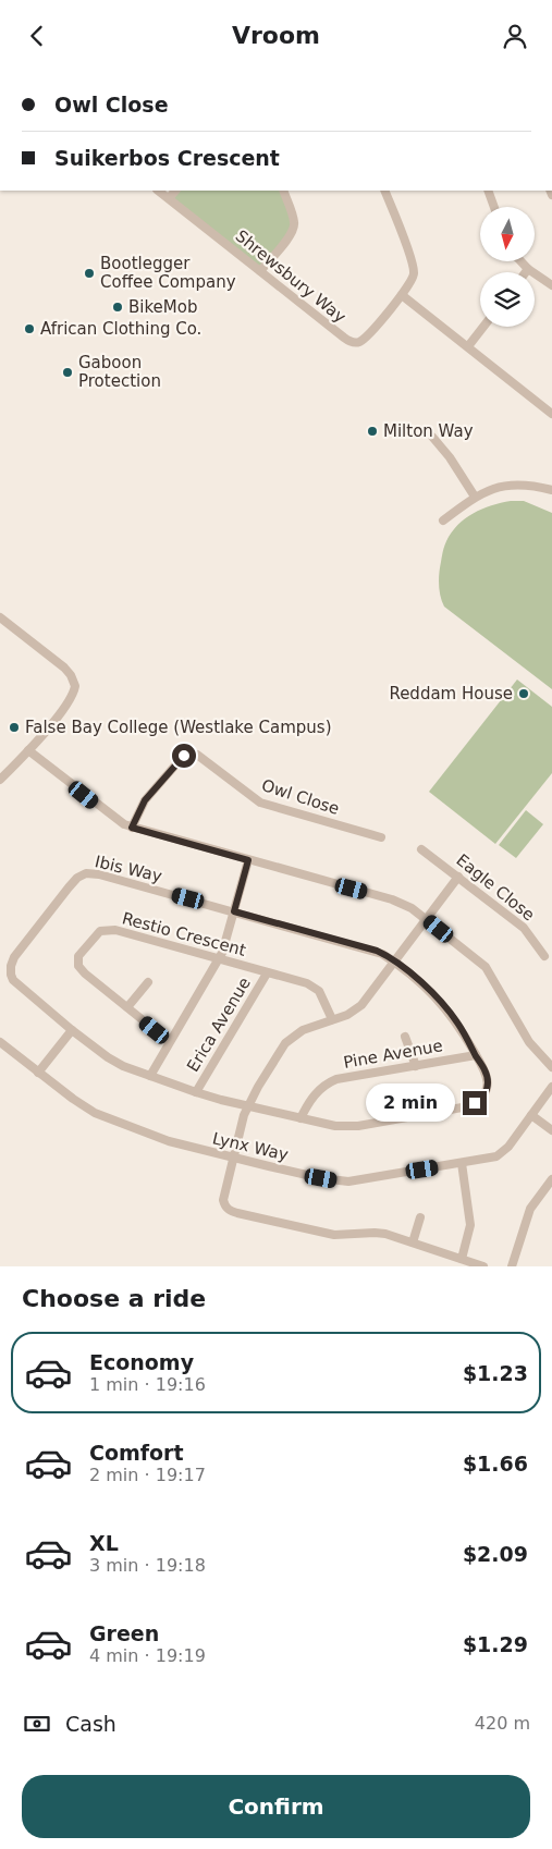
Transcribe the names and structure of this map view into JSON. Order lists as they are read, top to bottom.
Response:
{
  "streets": {
    "street": [
      "Shrewsbury Way",
      "Owl Close",
      "Ibis Way",
      "Eagle Close",
      "Restio Crescent",
      "Erica Avenue",
      "Pine Avenue",
      "Lynx Way"
    ]
  },
  "crossings": [
    ["Ibis Way", "Erica Avenue"],
    ["Ibis Way", "Pine Avenue"],
    ["Restio Crescent", "Erica Avenue"]
  ],
  "places": [
    "Bootlegger Coffee Company",
    "BikeMob",
    "African Clothing Co.",
    "Gaboon Protection",
    "Milton Way",
    "Reddam House",
    "False Bay College (Westlake Campus)"
  ],
  "north": "bottom",
  "page": {
    "header": "Vroom",
    "banner": ["Owl Close", "Suikerbos Crescent"],
    "bubble": "2 min",
    "heading": "Choose a ride",
    "list": [
      {
        "name": "Economy",
        "note": "1 min · 19:16",
        "value": "$1.23"
      },
      {
        "name": "Comfort",
        "note": "2 min · 19:17",
        "value": "$1.66"
      },
      {
        "name": "XL",
        "note": "3 min · 19:18",
        "value": "$2.09"
      },
      {
        "name": "Green",
        "note": "4 min · 19:19",
        "value": "$1.29"
      }
    ],
    "pay": ["Cash", "420 m"],
    "buttons": "Confirm"
  }
}
